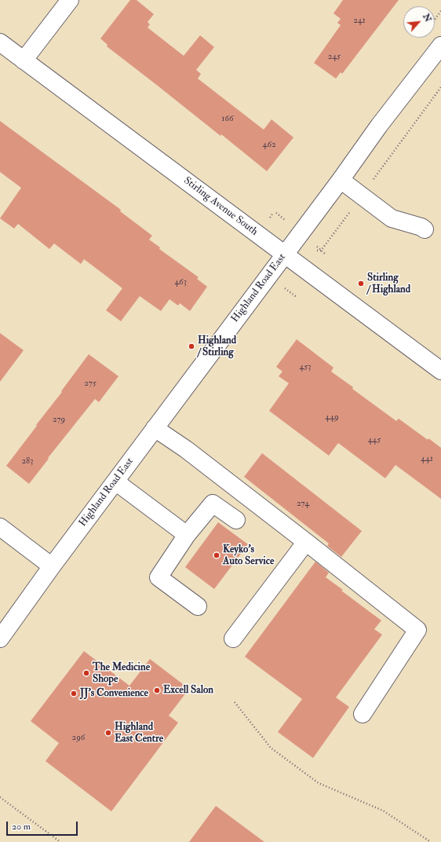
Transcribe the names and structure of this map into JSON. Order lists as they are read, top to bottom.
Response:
{
  "streets": {
    "street": ["Stirling Avenue South", "Highland Road East"]
  },
  "crossings": [
    ["Stirling Avenue South", "Highland Road East"]
  ],
  "places": [
    "Stirling / Highland",
    "Highland / Stirling",
    "Keyko's Auto Service",
    "The Medicine Shope",
    "Excell Salon",
    "JJ's Convenience",
    "Highland East Centre"
  ],
  "house_numbers": [
    "241",
    "245",
    "166",
    "462",
    "463",
    "453",
    "275",
    "449",
    "279",
    "445",
    "441",
    "283",
    "274",
    "296"
  ],
  "scale_bar": "20 m",
  "north": "top right"
}
